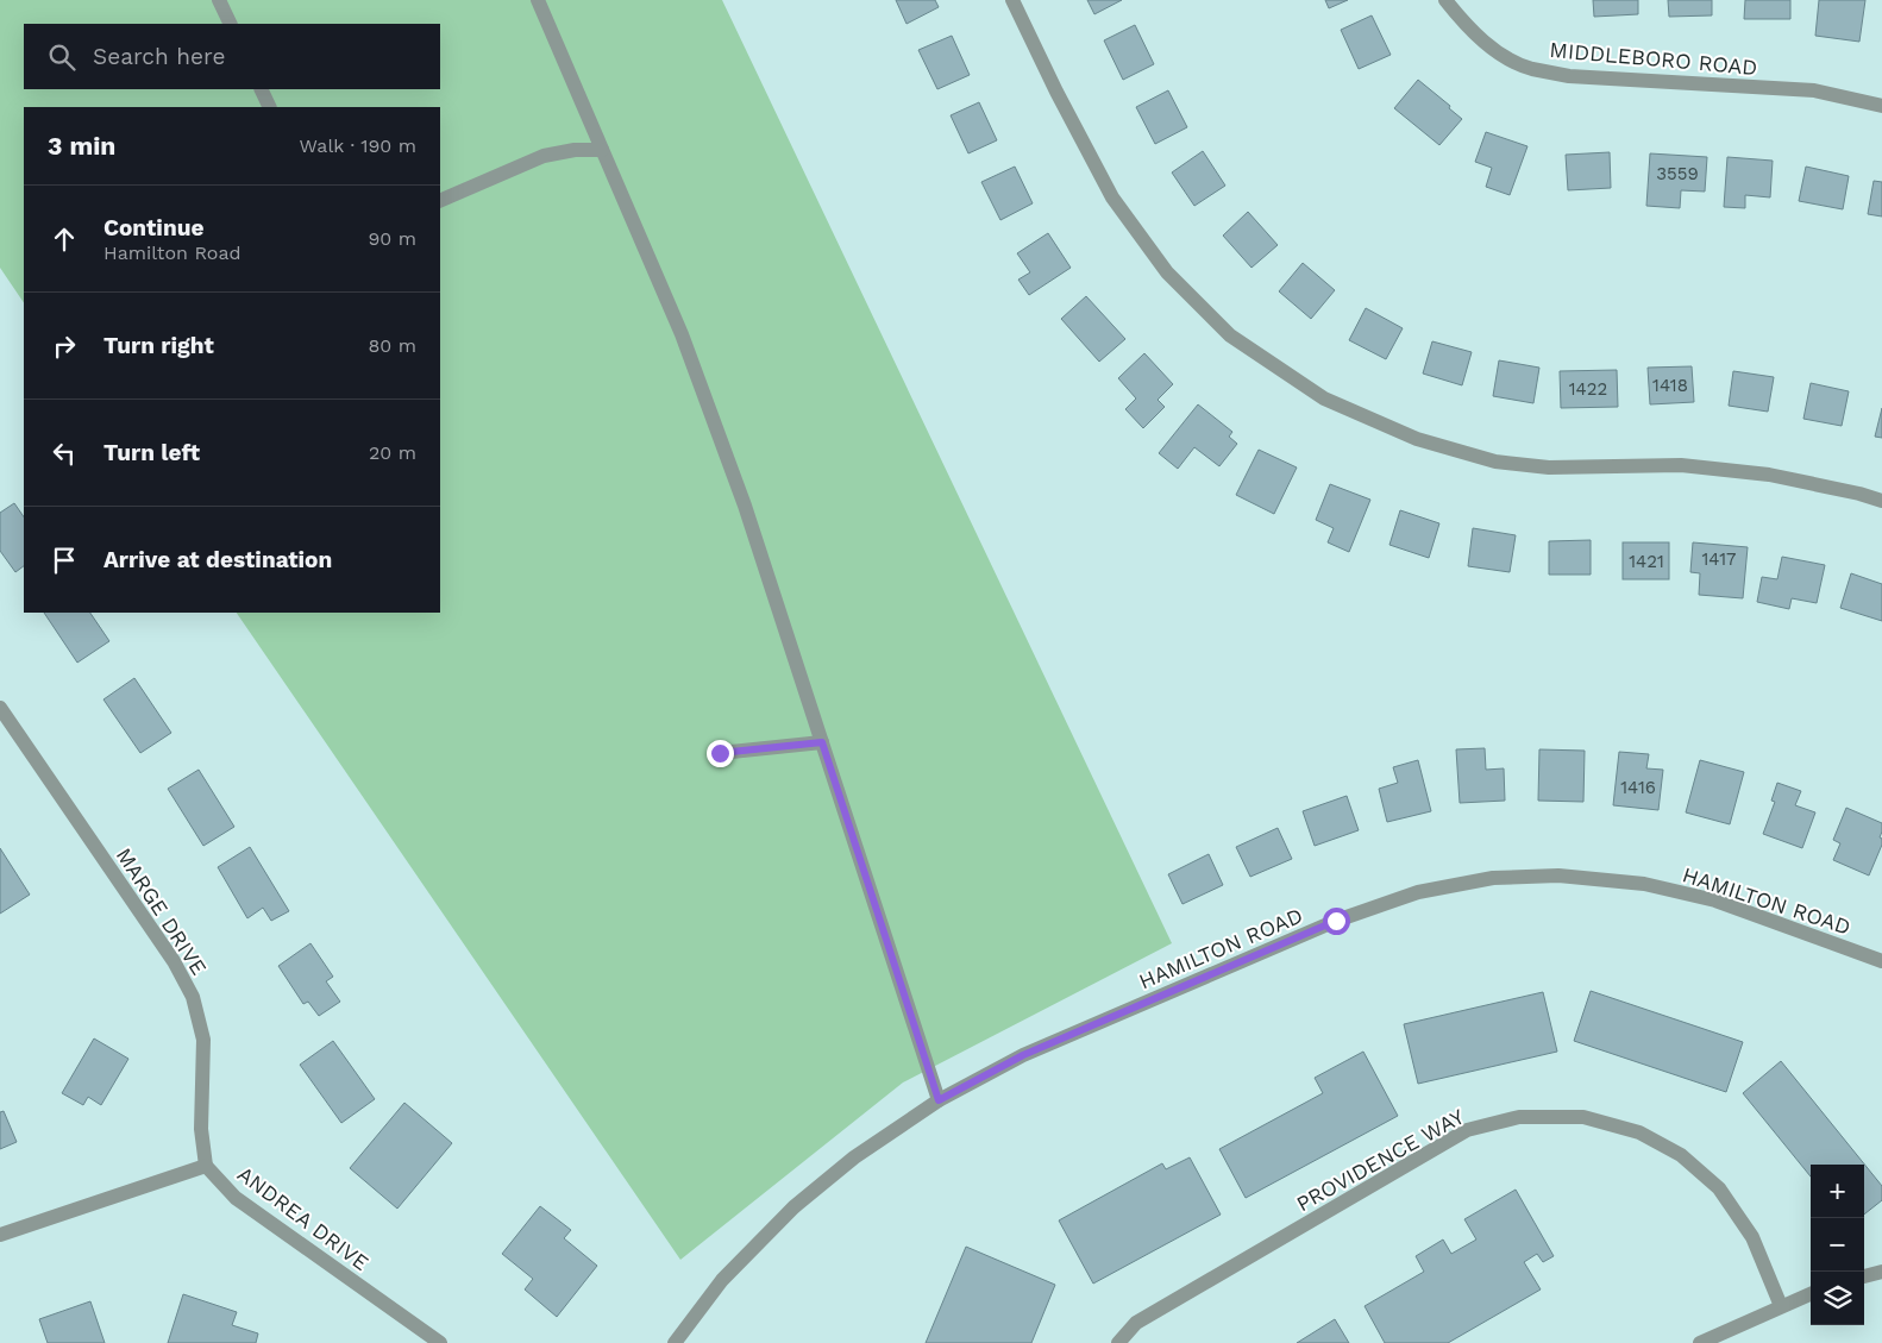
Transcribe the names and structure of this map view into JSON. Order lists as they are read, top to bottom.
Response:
{
  "streets": {
    "street": [
      "MIDDLEBORO ROAD",
      "HAMILTON ROAD",
      "MARGE DRIVE",
      "PROVIDENCE WAY",
      "ANDREA DRIVE"
    ]
  },
  "crossings": [
    ["MARGE DRIVE", "ANDREA DRIVE"]
  ],
  "house_numbers": [
    "3559",
    "1418",
    "1422",
    "1417",
    "1421",
    "1416"
  ],
  "page": {
    "search": "Search here",
    "heading": ["3 min", "Walk · 190 m"],
    "list": [
      ["Continue", "Hamilton Road", "90 m"],
      ["Turn right", "80 m"],
      ["Turn left", "20 m"],
      "Arrive at destination"
    ],
    "map_buttons": ["+", "−"]
  }
}
